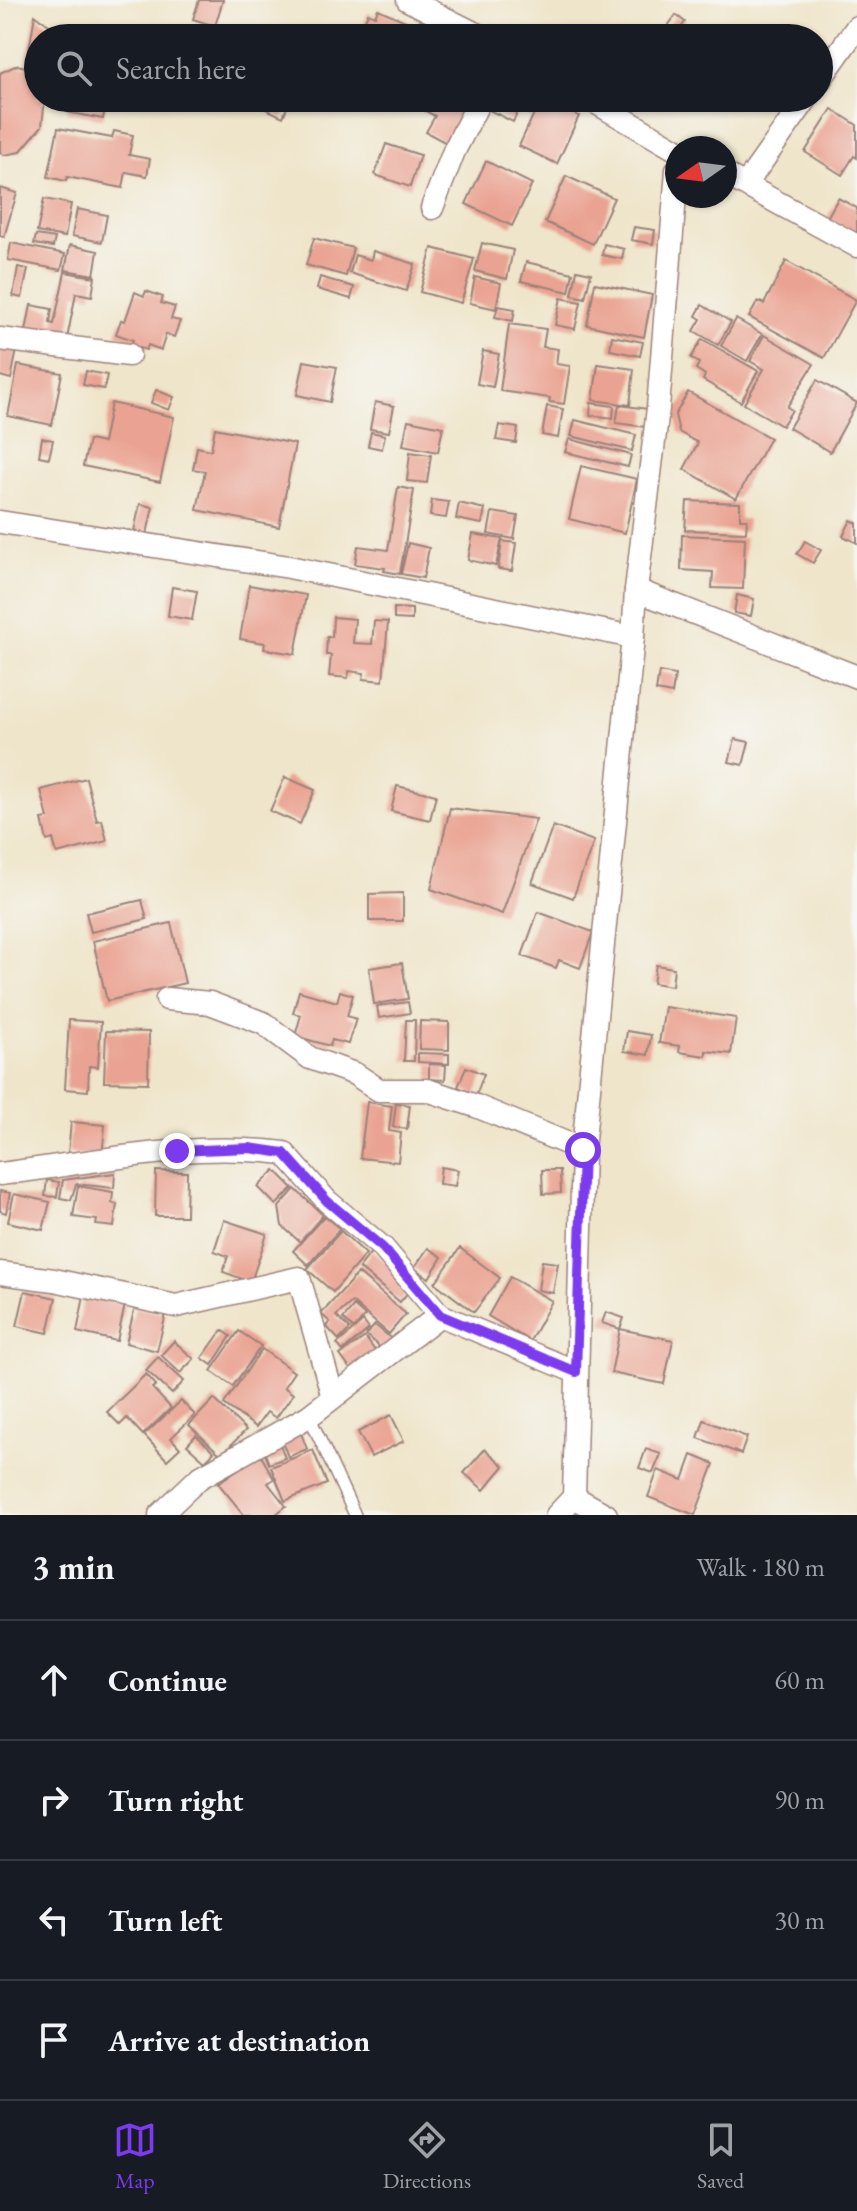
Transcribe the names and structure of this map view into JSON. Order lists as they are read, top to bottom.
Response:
{
  "north": "left",
  "page": {
    "search": "Search here",
    "heading": ["3 min", "Walk · 180 m"],
    "list": [
      ["Continue", "60 m"],
      ["Turn right", "90 m"],
      ["Turn left", "30 m"],
      "Arrive at destination"
    ],
    "nav": ["Map", "Directions", "Saved"]
  }
}
